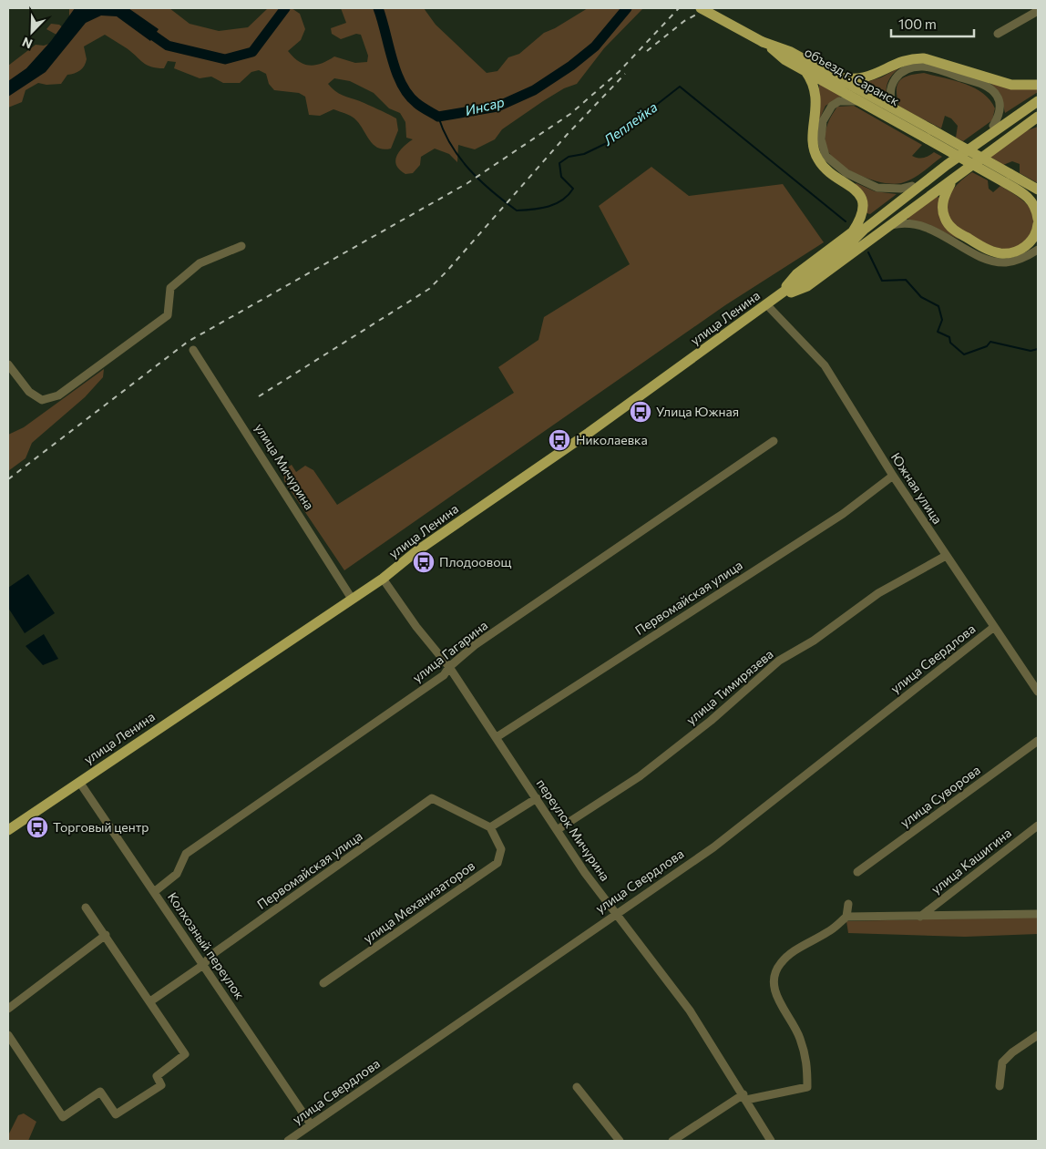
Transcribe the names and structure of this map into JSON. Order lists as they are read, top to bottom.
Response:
{
  "streets": {
    "main road": ["улица Ленина"],
    "street": [
      "объезд г. Саранск",
      "улица Мичурина",
      "Южная улица",
      "Первомайская улица",
      "улица Гагарина",
      "улица Свердлова",
      "улица Тимирязева",
      "улица Суворова",
      "переулок Мичурина",
      "улица Кашигина",
      "улица Механизаторов",
      "Колхозный переулок"
    ]
  },
  "crossings": [
    ["улица Ленина", "улица Мичурина"],
    ["улица Ленина", "Южная улица"],
    ["улица Ленина", "переулок Мичурина"],
    ["улица Ленина", "Колхозный переулок"],
    ["Южная улица", "Первомайская улица"],
    ["Южная улица", "улица Свердлова"],
    ["Южная улица", "улица Тимирязева"],
    ["Первомайская улица", "переулок Мичурина"],
    ["Первомайская улица", "улица Механизаторов"],
    ["Первомайская улица", "Колхозный переулок"],
    ["улица Гагарина", "переулок Мичурина"],
    ["улица Гагарина", "Колхозный переулок"],
    ["улица Свердлова", "переулок Мичурина"],
    ["улица Свердлова", "Колхозный переулок"],
    ["улица Тимирязева", "переулок Мичурина"]
  ],
  "water": ["Инсар", "Леплейка"],
  "places": {
    "bus stop": [
      "Улица Южная",
      "Николаевка",
      "Плодоовощ",
      "Торговый центр"
    ]
  },
  "scale_bar": "100 m",
  "north": "bottom left"
}
